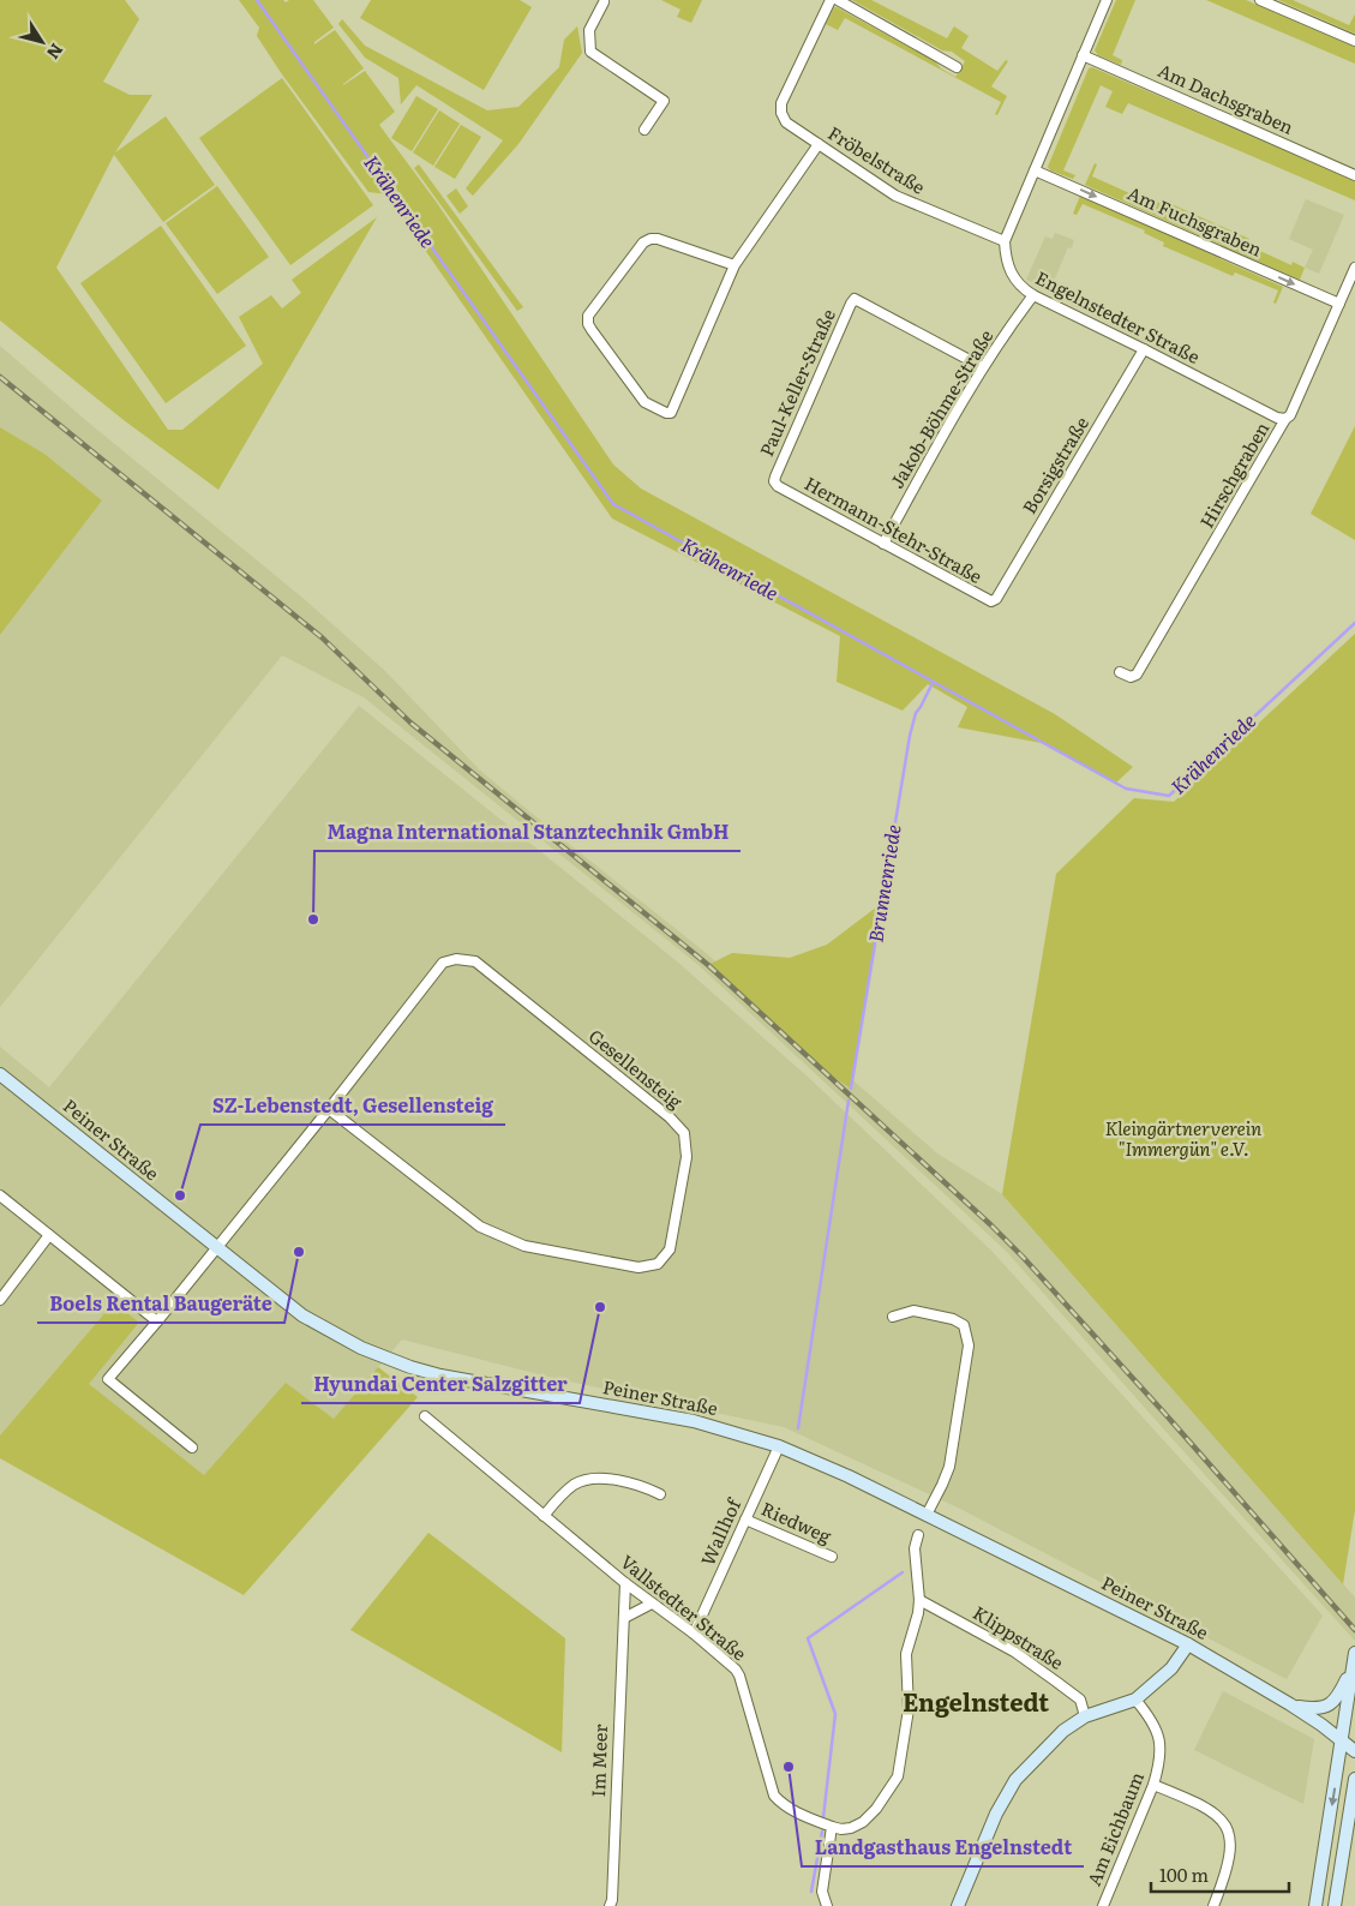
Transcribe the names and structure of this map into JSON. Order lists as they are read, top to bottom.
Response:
{
  "streets": {
    "main road": ["Peiner Straße"],
    "street": [
      "Am Dachsgraben",
      "Fröbelstraße",
      "Am Fuchsgraben",
      "Engelnstedter Straße",
      "Paul-Keller-Straße",
      "Jakob-Böhme-Straße",
      "Borsigstraße",
      "Hirschgraben",
      "Hermann-Stehr-Straße",
      "Gesellensteig",
      "Riedweg",
      "Wallhof",
      "Vallstedter Straße",
      "Klippstraße",
      "Im Meer",
      "Am Eichbaum"
    ]
  },
  "crossings": [
    ["Fröbelstraße", "Engelnstedter Straße"],
    ["Am Fuchsgraben", "Hirschgraben"],
    ["Engelnstedter Straße", "Jakob-Böhme-Straße"],
    ["Engelnstedter Straße", "Borsigstraße"],
    ["Engelnstedter Straße", "Hirschgraben"],
    ["Paul-Keller-Straße", "Jakob-Böhme-Straße"],
    ["Paul-Keller-Straße", "Hermann-Stehr-Straße"],
    ["Jakob-Böhme-Straße", "Hermann-Stehr-Straße"],
    ["Borsigstraße", "Hermann-Stehr-Straße"],
    ["Gesellensteig", "Peiner Straße"],
    ["Peiner Straße", "Wallhof"],
    ["Riedweg", "Wallhof"],
    ["Wallhof", "Vallstedter Straße"],
    ["Vallstedter Straße", "Im Meer"]
  ],
  "one_way": ["Am Fuchsgraben"],
  "districts": ["Engelnstedt"],
  "water": ["Krähenriede", "Brunnenriede"],
  "parks": ["Kleingärtnerverein \"Immergün\" e.V."],
  "places": [
    "Magna International Stanztechnik GmbH",
    "SZ-Lebenstedt, Gesellensteig",
    "Boels Rental Baugeräte",
    "Hyundai Center Salzgitter",
    "Landgasthaus Engelnstedt"
  ],
  "scale_bar": "100 m",
  "north": "bottom right"
}
